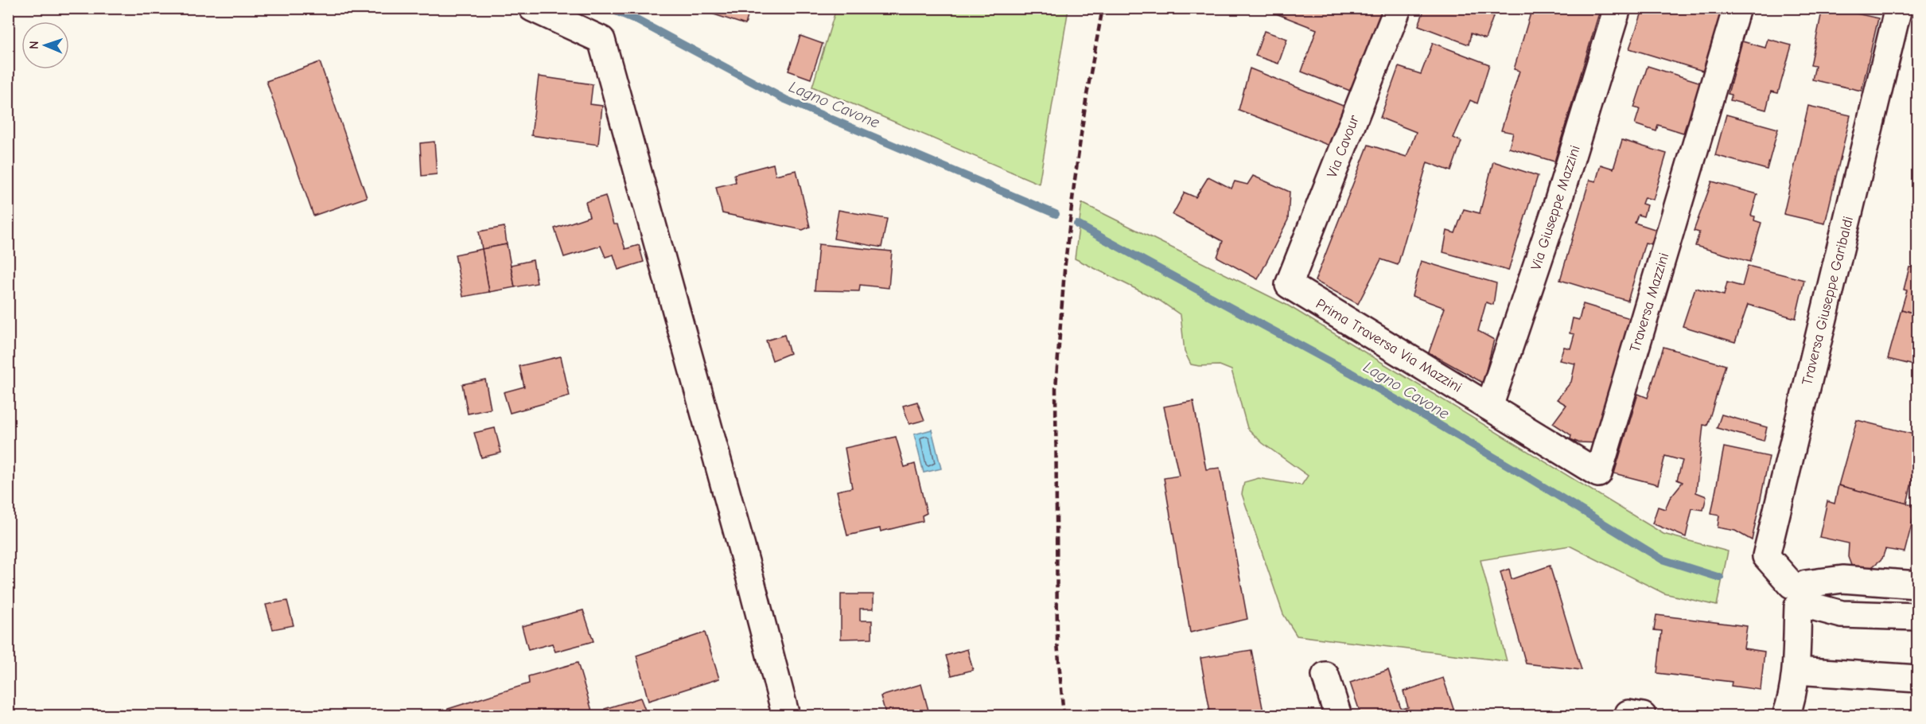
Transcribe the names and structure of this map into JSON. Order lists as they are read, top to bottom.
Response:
{
  "streets": {
    "street": [
      "Via Cavour",
      "Via Giuseppe Mazzini",
      "Traversa Giuseppe Garibaldi",
      "Traversa Mazzini",
      "Prima Traversa Via Mazzini"
    ]
  },
  "crossings": [
    ["Via Cavour", "Prima Traversa Via Mazzini"],
    ["Via Giuseppe Mazzini", "Traversa Mazzini"],
    ["Via Giuseppe Mazzini", "Prima Traversa Via Mazzini"],
    ["Traversa Mazzini", "Prima Traversa Via Mazzini"]
  ],
  "water": ["Lagno Cavone"],
  "north": "left"
}
